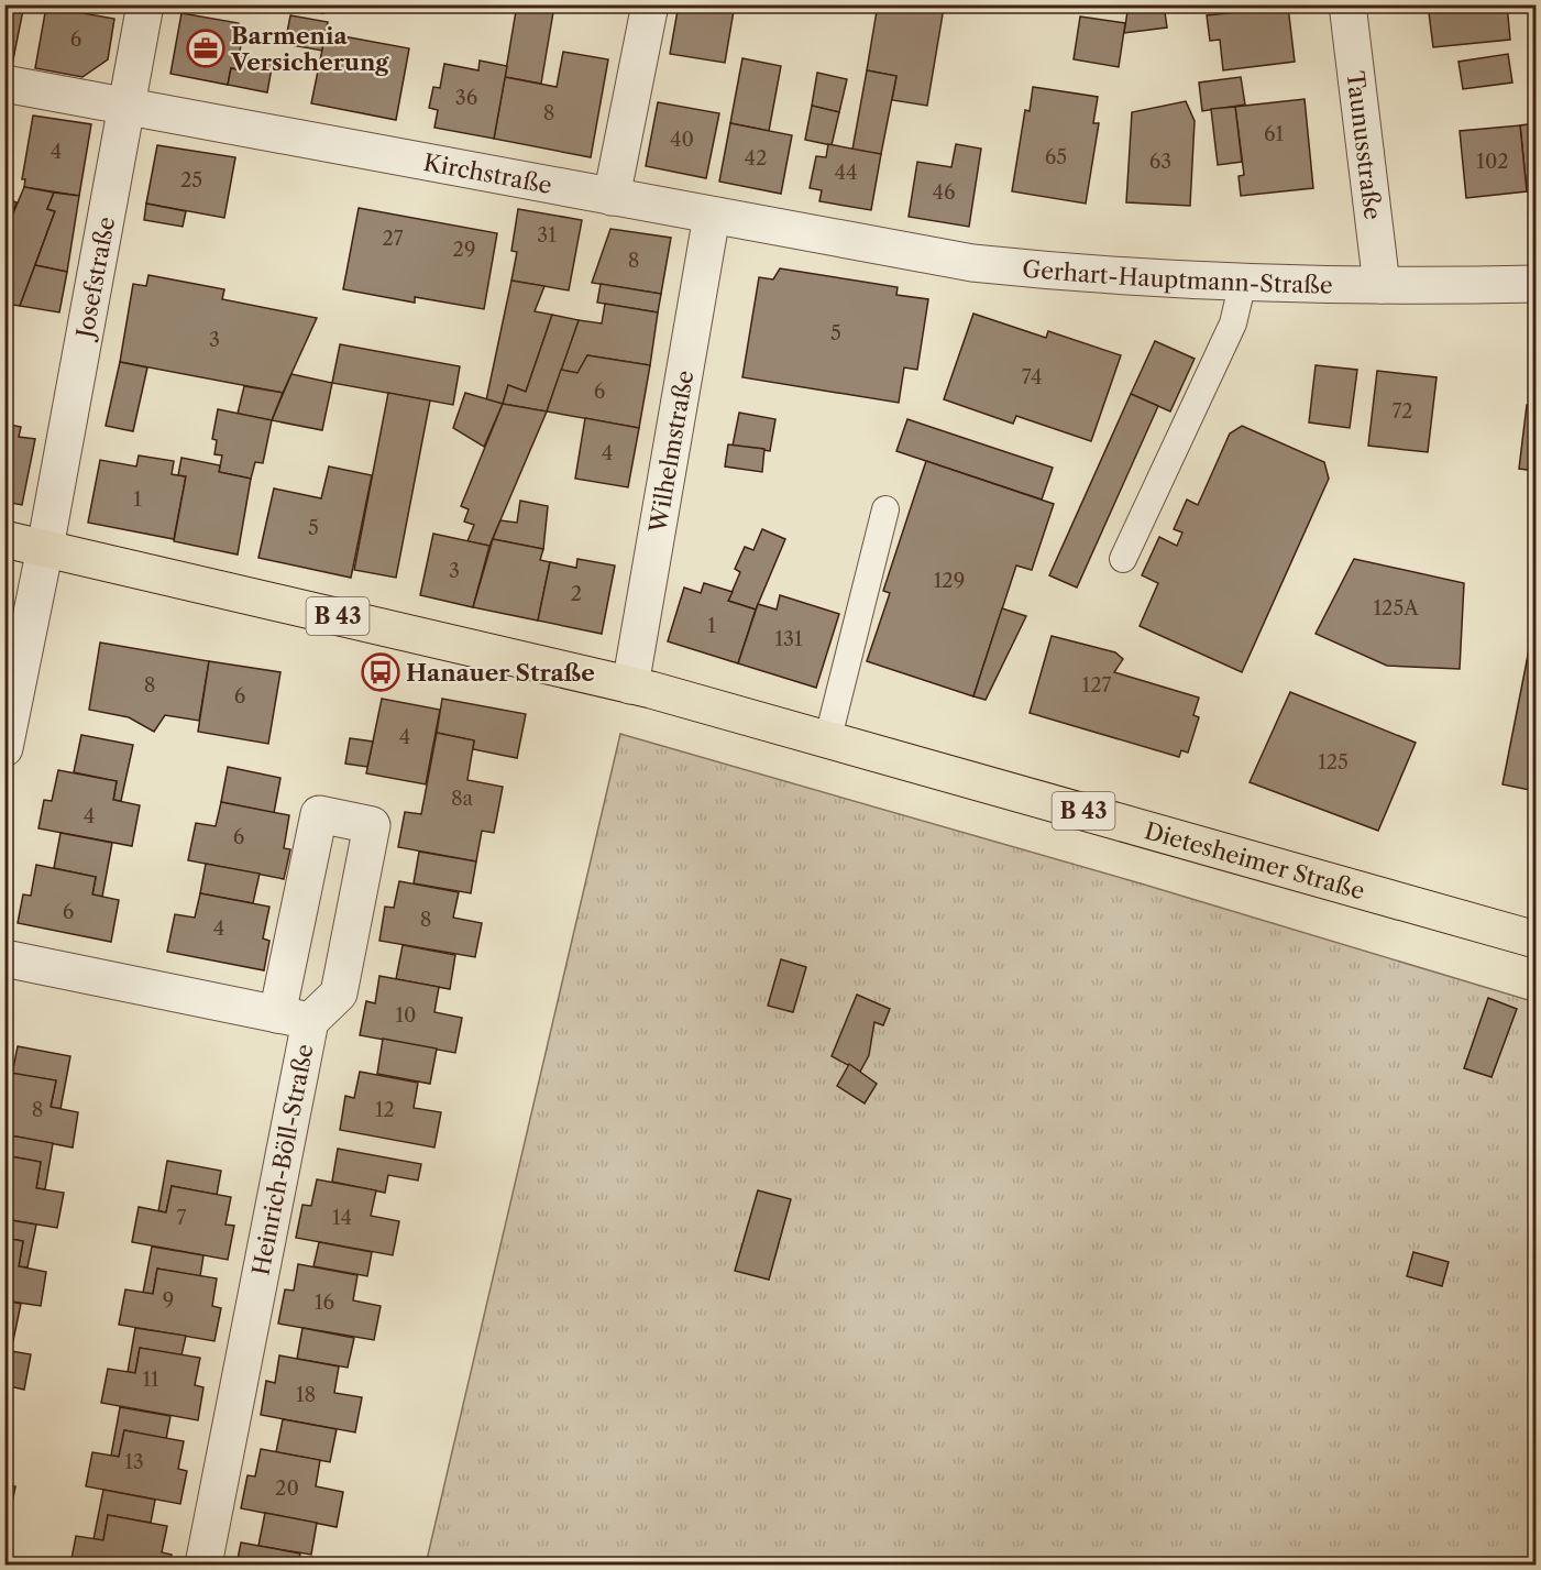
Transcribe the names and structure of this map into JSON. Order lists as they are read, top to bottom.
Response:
{
  "streets": {
    "main road": ["B 43", "Dietesheimer Straße"],
    "street": [
      "Taunusstraße",
      "Kirchstraße",
      "Josefstraße",
      "Gerhart-Hauptmann-Straße",
      "Wilhelmstraße",
      "Heinrich-Böll-Straße"
    ]
  },
  "crossings": [
    ["Taunusstraße", "Gerhart-Hauptmann-Straße"],
    ["Kirchstraße", "Josefstraße"],
    ["Kirchstraße", "Gerhart-Hauptmann-Straße"],
    ["Kirchstraße", "Wilhelmstraße"],
    ["Josefstraße", "B 43"],
    ["Wilhelmstraße", "B 43"],
    ["Wilhelmstraße", "Dietesheimer Straße"],
    ["B 43", "Dietesheimer Straße"]
  ],
  "places": {
    "office": ["Barmenia Versicherung"],
    "bus stop": ["Hanauer Straße"]
  },
  "house_numbers": [
    "6",
    "36",
    "8",
    "61",
    "40",
    "4",
    "65",
    "42",
    "63",
    "102",
    "44",
    "25",
    "46",
    "31",
    "27",
    "29",
    "8",
    "5",
    "3",
    "74",
    "6",
    "72",
    "4",
    "1",
    "5",
    "3",
    "129",
    "2",
    "125A",
    "1",
    "131",
    "8",
    "127",
    "6",
    "4",
    "125",
    "8a",
    "4",
    "6",
    "6",
    "8",
    "4",
    "10",
    "8",
    "12",
    "7",
    "14",
    "9",
    "16",
    "11",
    "18",
    "13",
    "20"
  ]
}
